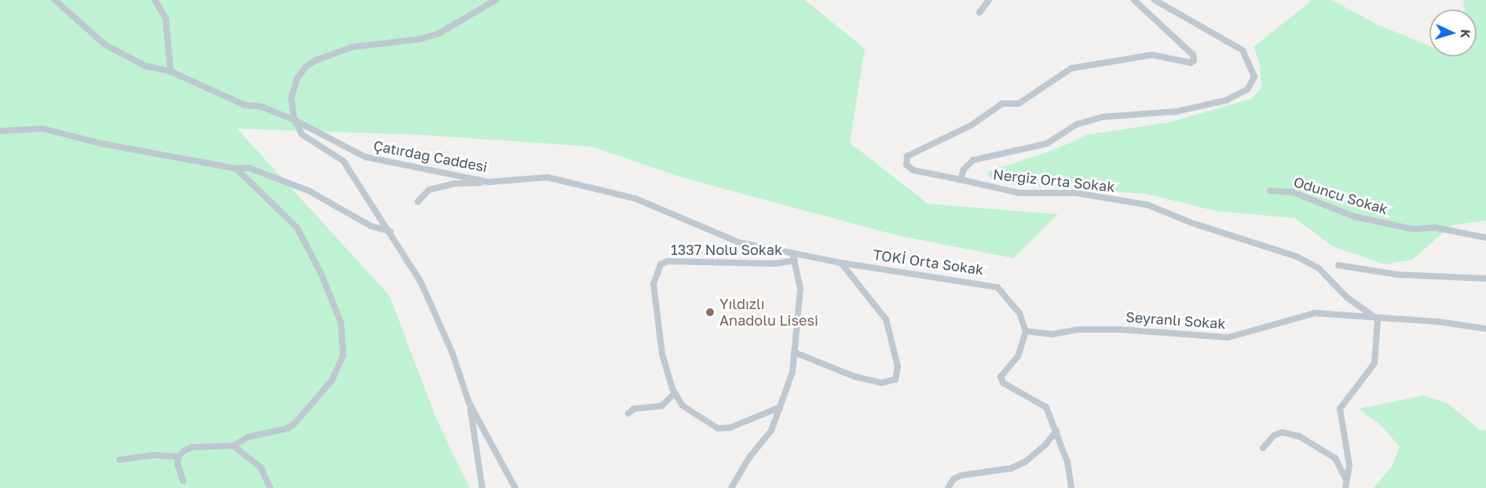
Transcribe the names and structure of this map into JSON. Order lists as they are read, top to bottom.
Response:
{
  "streets": {
    "street": [
      "Çatırdağ Caddesi",
      "Nergiz Orta Sokak",
      "Oduncu Sokak",
      "1337 Nolu Sokak",
      "TOKİ Orta Sokak",
      "Seyranlı Sokak"
    ]
  },
  "crossings": [
    ["Çatırdağ Caddesi", "TOKİ Orta Sokak"],
    ["Nergiz Orta Sokak", "Seyranlı Sokak"],
    ["TOKİ Orta Sokak", "Seyranlı Sokak"]
  ],
  "places": ["Yıldızlı Anadolu Lisesi"],
  "north": "right"
}
